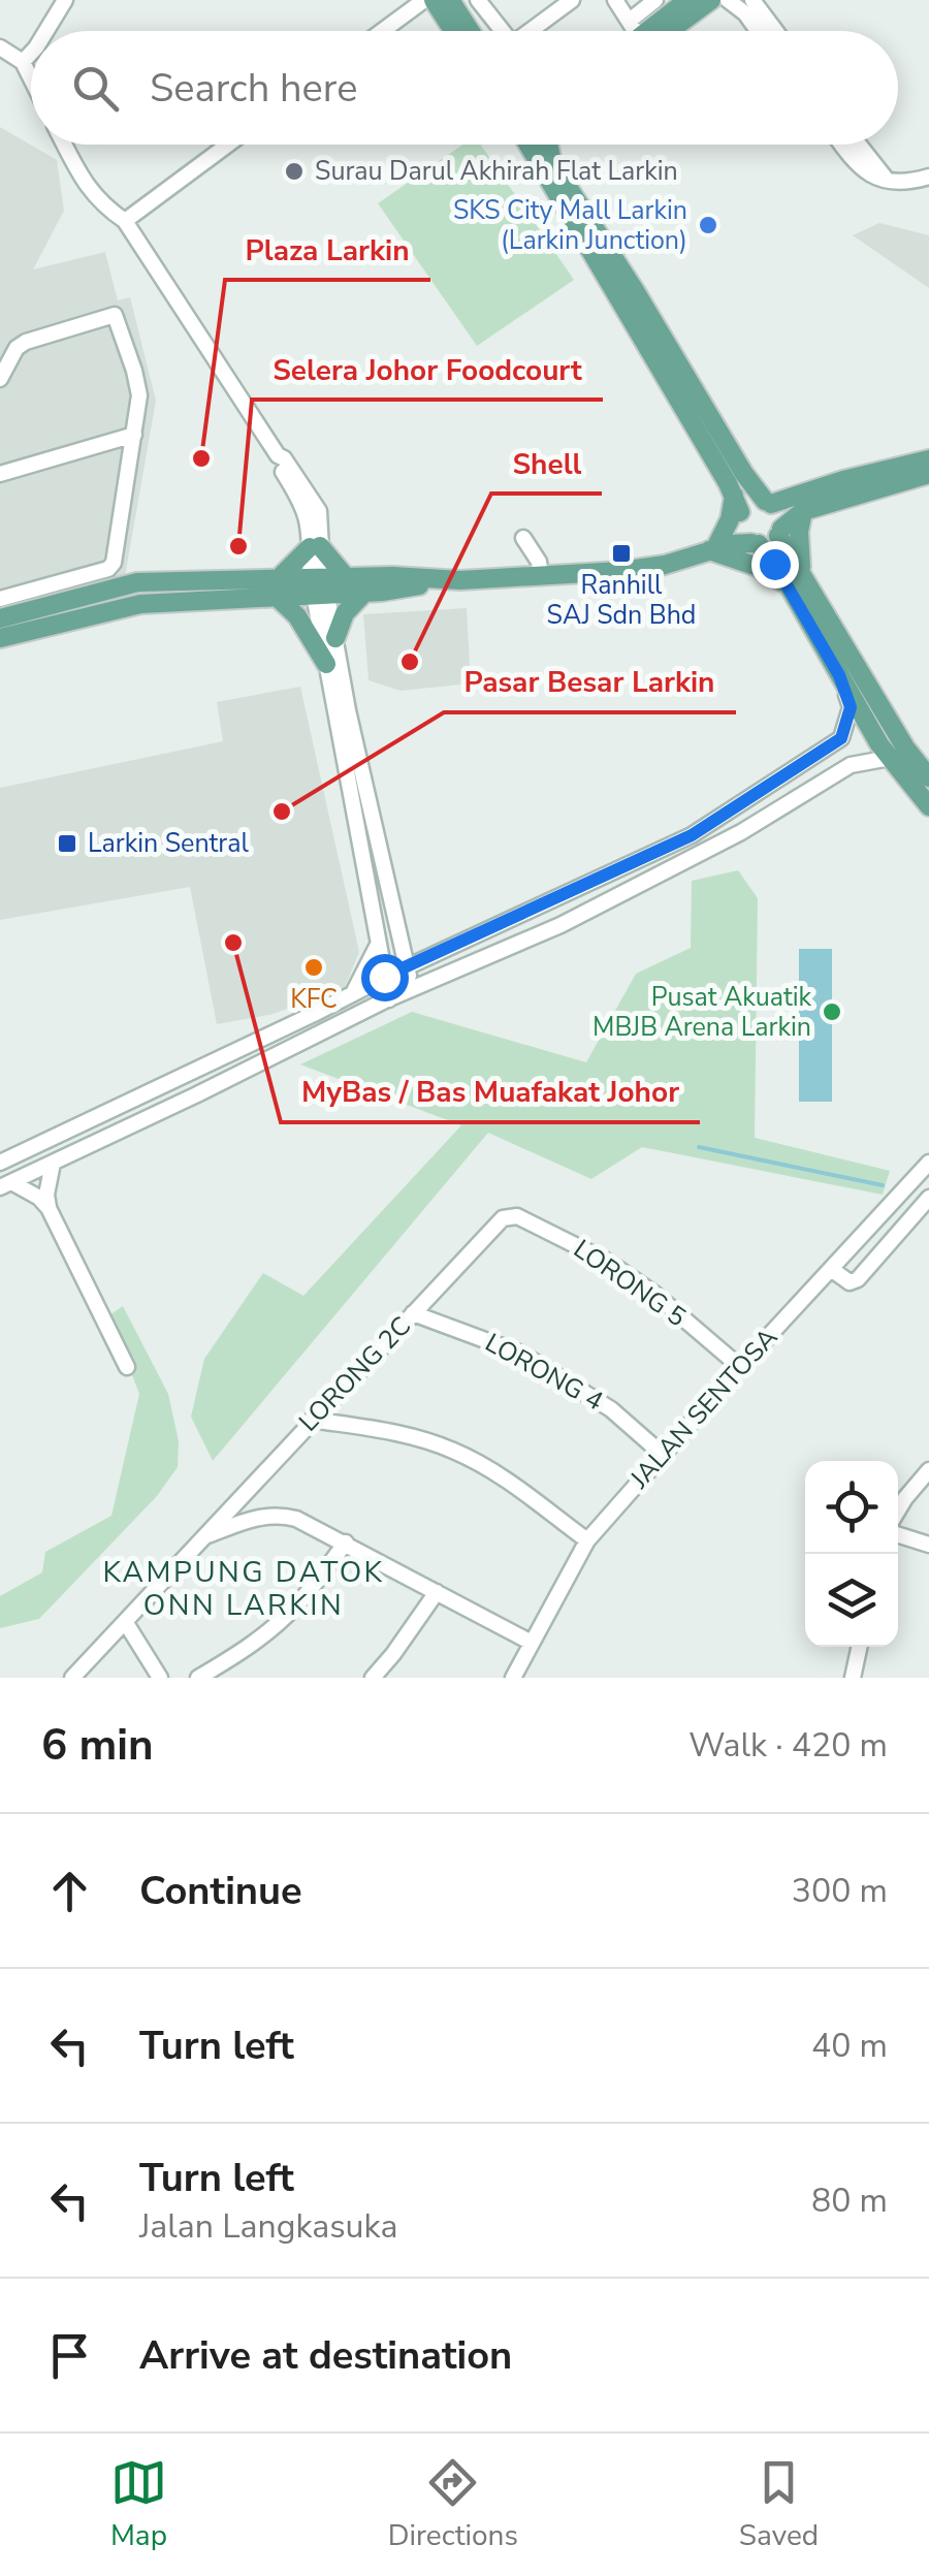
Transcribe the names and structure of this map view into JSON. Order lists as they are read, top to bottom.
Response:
{
  "streets": {
    "street": [
      "LORONG 5",
      "LORONG 4",
      "LORONG 2C",
      "JALAN SENTOSA"
    ]
  },
  "crossings": [
    ["LORONG 5", "LORONG 2C"],
    ["LORONG 5", "JALAN SENTOSA"],
    ["LORONG 4", "LORONG 2C"],
    ["LORONG 4", "JALAN SENTOSA"]
  ],
  "districts": ["KAMPUNG DATOK ONN LARKIN"],
  "places": {
    "other": [
      "Surau Darul Akhirah Flat Larkin",
      "SKS City Mall Larkin (Larkin Junction)",
      "Plaza Larkin",
      "Selera Johor Foodcourt",
      "Shell",
      "Pasar Besar Larkin",
      "MyBas / Bas Muafakat Johor",
      "KFC",
      "Pusat Akuatik MBJB Arena Larkin"
    ],
    "transit": ["Ranhill SAJ Sdn Bhd", "Larkin Sentral"]
  },
  "page": {
    "search": "Search here",
    "heading": ["6 min", "Walk · 420 m"],
    "list": [
      ["Continue", "300 m"],
      ["Turn left", "40 m"],
      ["Turn left", "Jalan Langkasuka", "80 m"],
      "Arrive at destination"
    ],
    "nav": ["Map", "Directions", "Saved"]
  }
}
